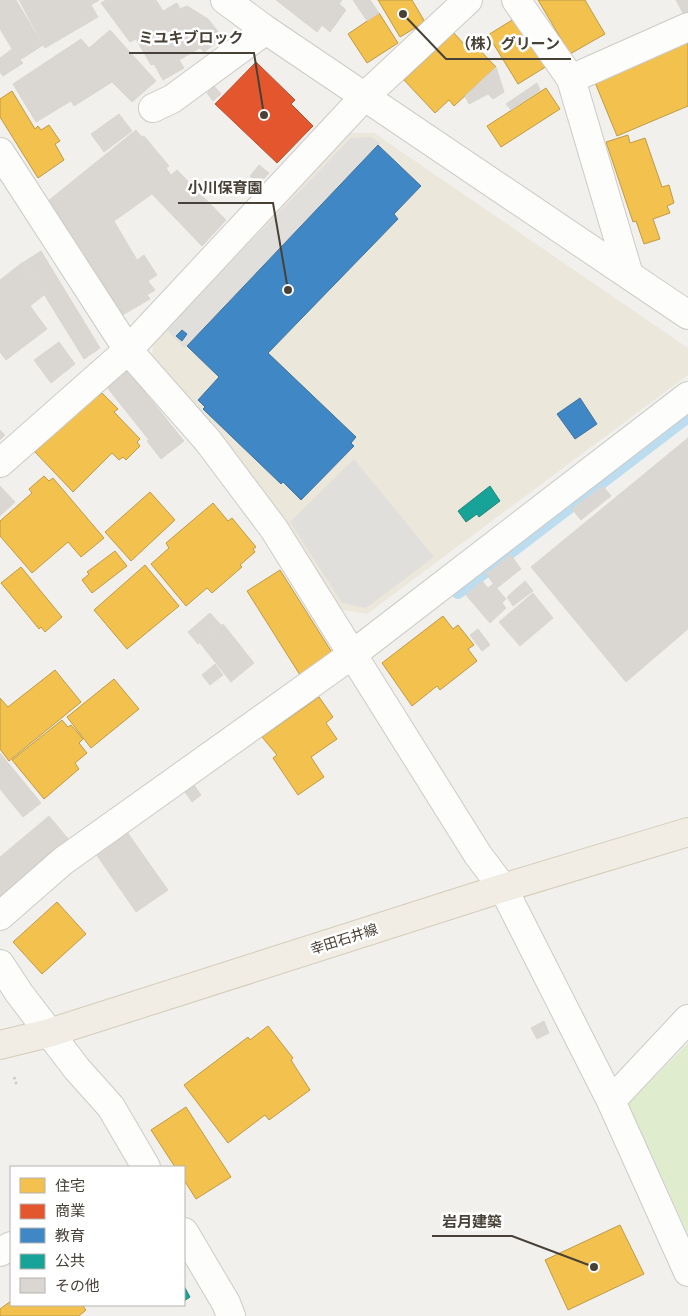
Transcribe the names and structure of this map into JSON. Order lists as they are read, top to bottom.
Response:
{
  "streets": {
    "main road": ["幸田石井線"]
  },
  "places": [
    "（株）グリーン",
    "ミユキブロック",
    "小川保育園",
    "岩月建築"
  ],
  "legend": [
    "住宅",
    "商業",
    "教育",
    "公共",
    "その他"
  ]
}
